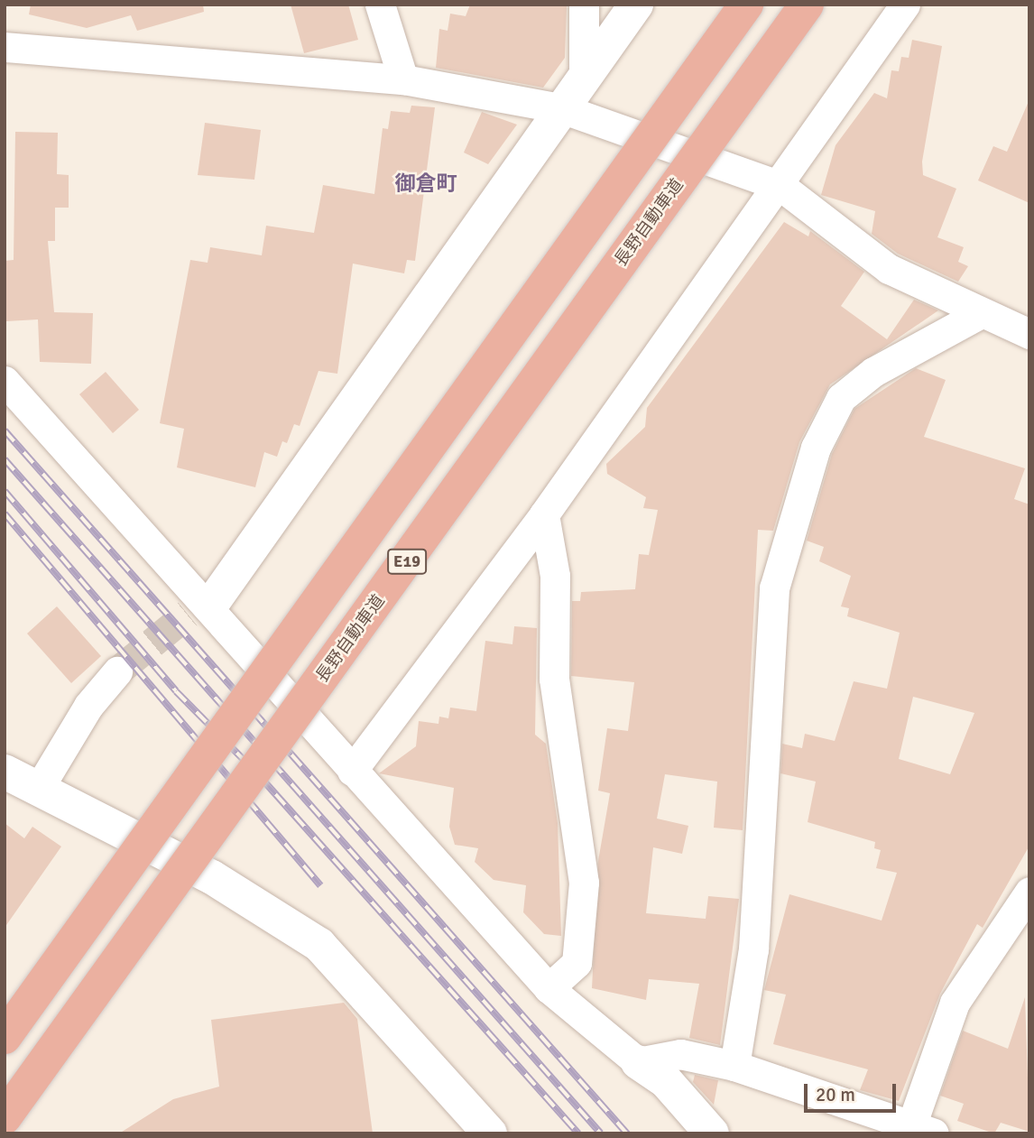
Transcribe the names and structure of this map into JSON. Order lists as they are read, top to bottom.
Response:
{
  "streets": {
    "highway": ["長野自動車道", "E19"]
  },
  "districts": ["御倉町"],
  "scale_bar": "20 m"
}
